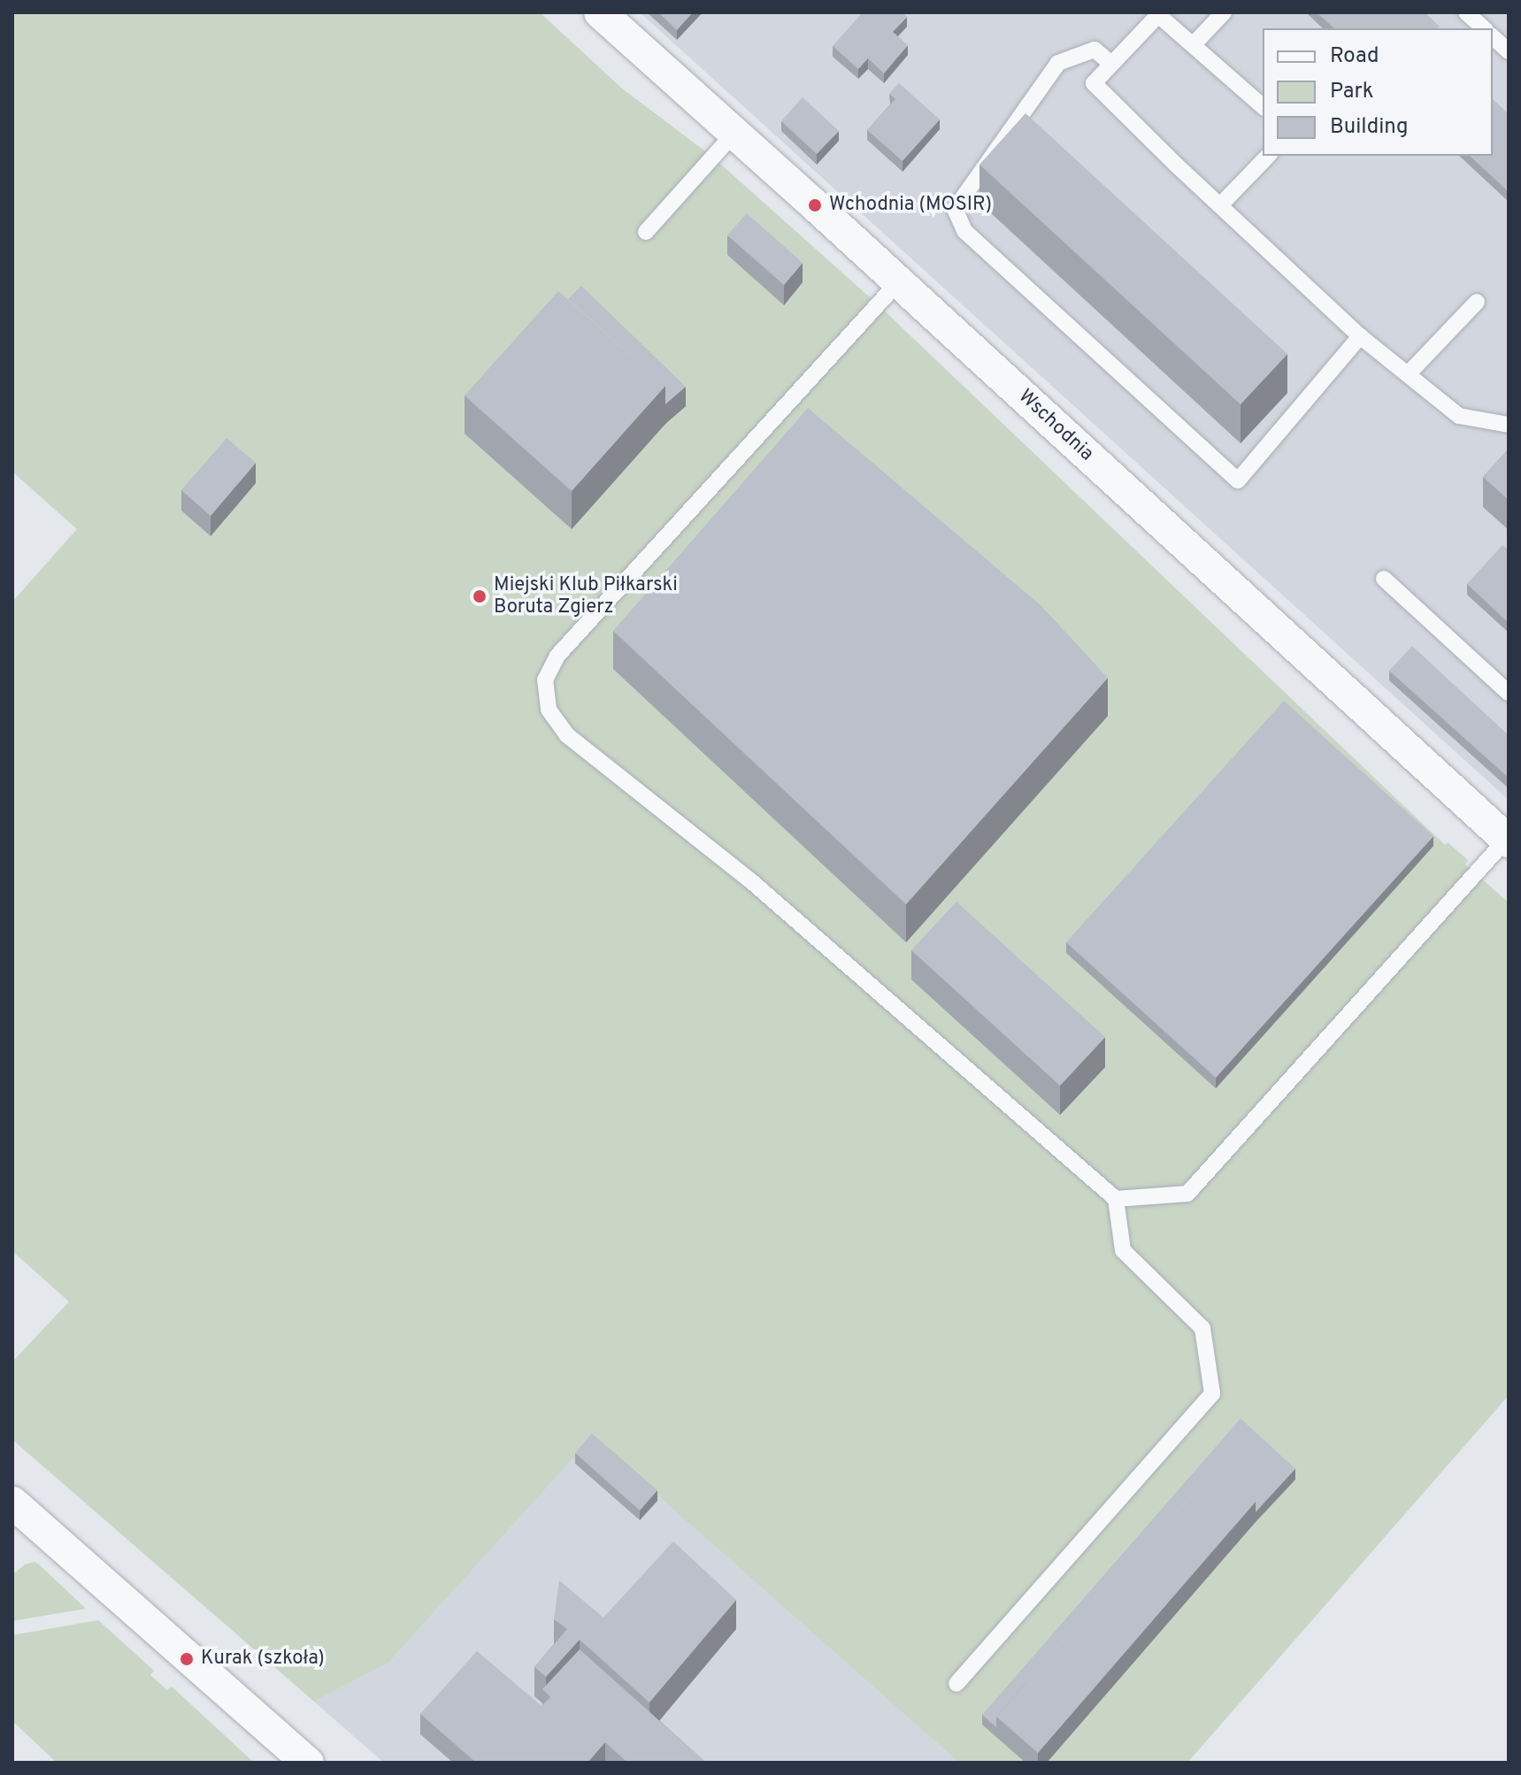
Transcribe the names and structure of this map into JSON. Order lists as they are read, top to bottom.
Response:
{
  "streets": {
    "street": ["Wschodnia"]
  },
  "places": ["Wchodnia (MOSIR)", "Miejski Klub Piłkarski Boruta Zgierz", "Kurak (szkoła)"],
  "legend": ["Road", "Park", "Building"]
}
